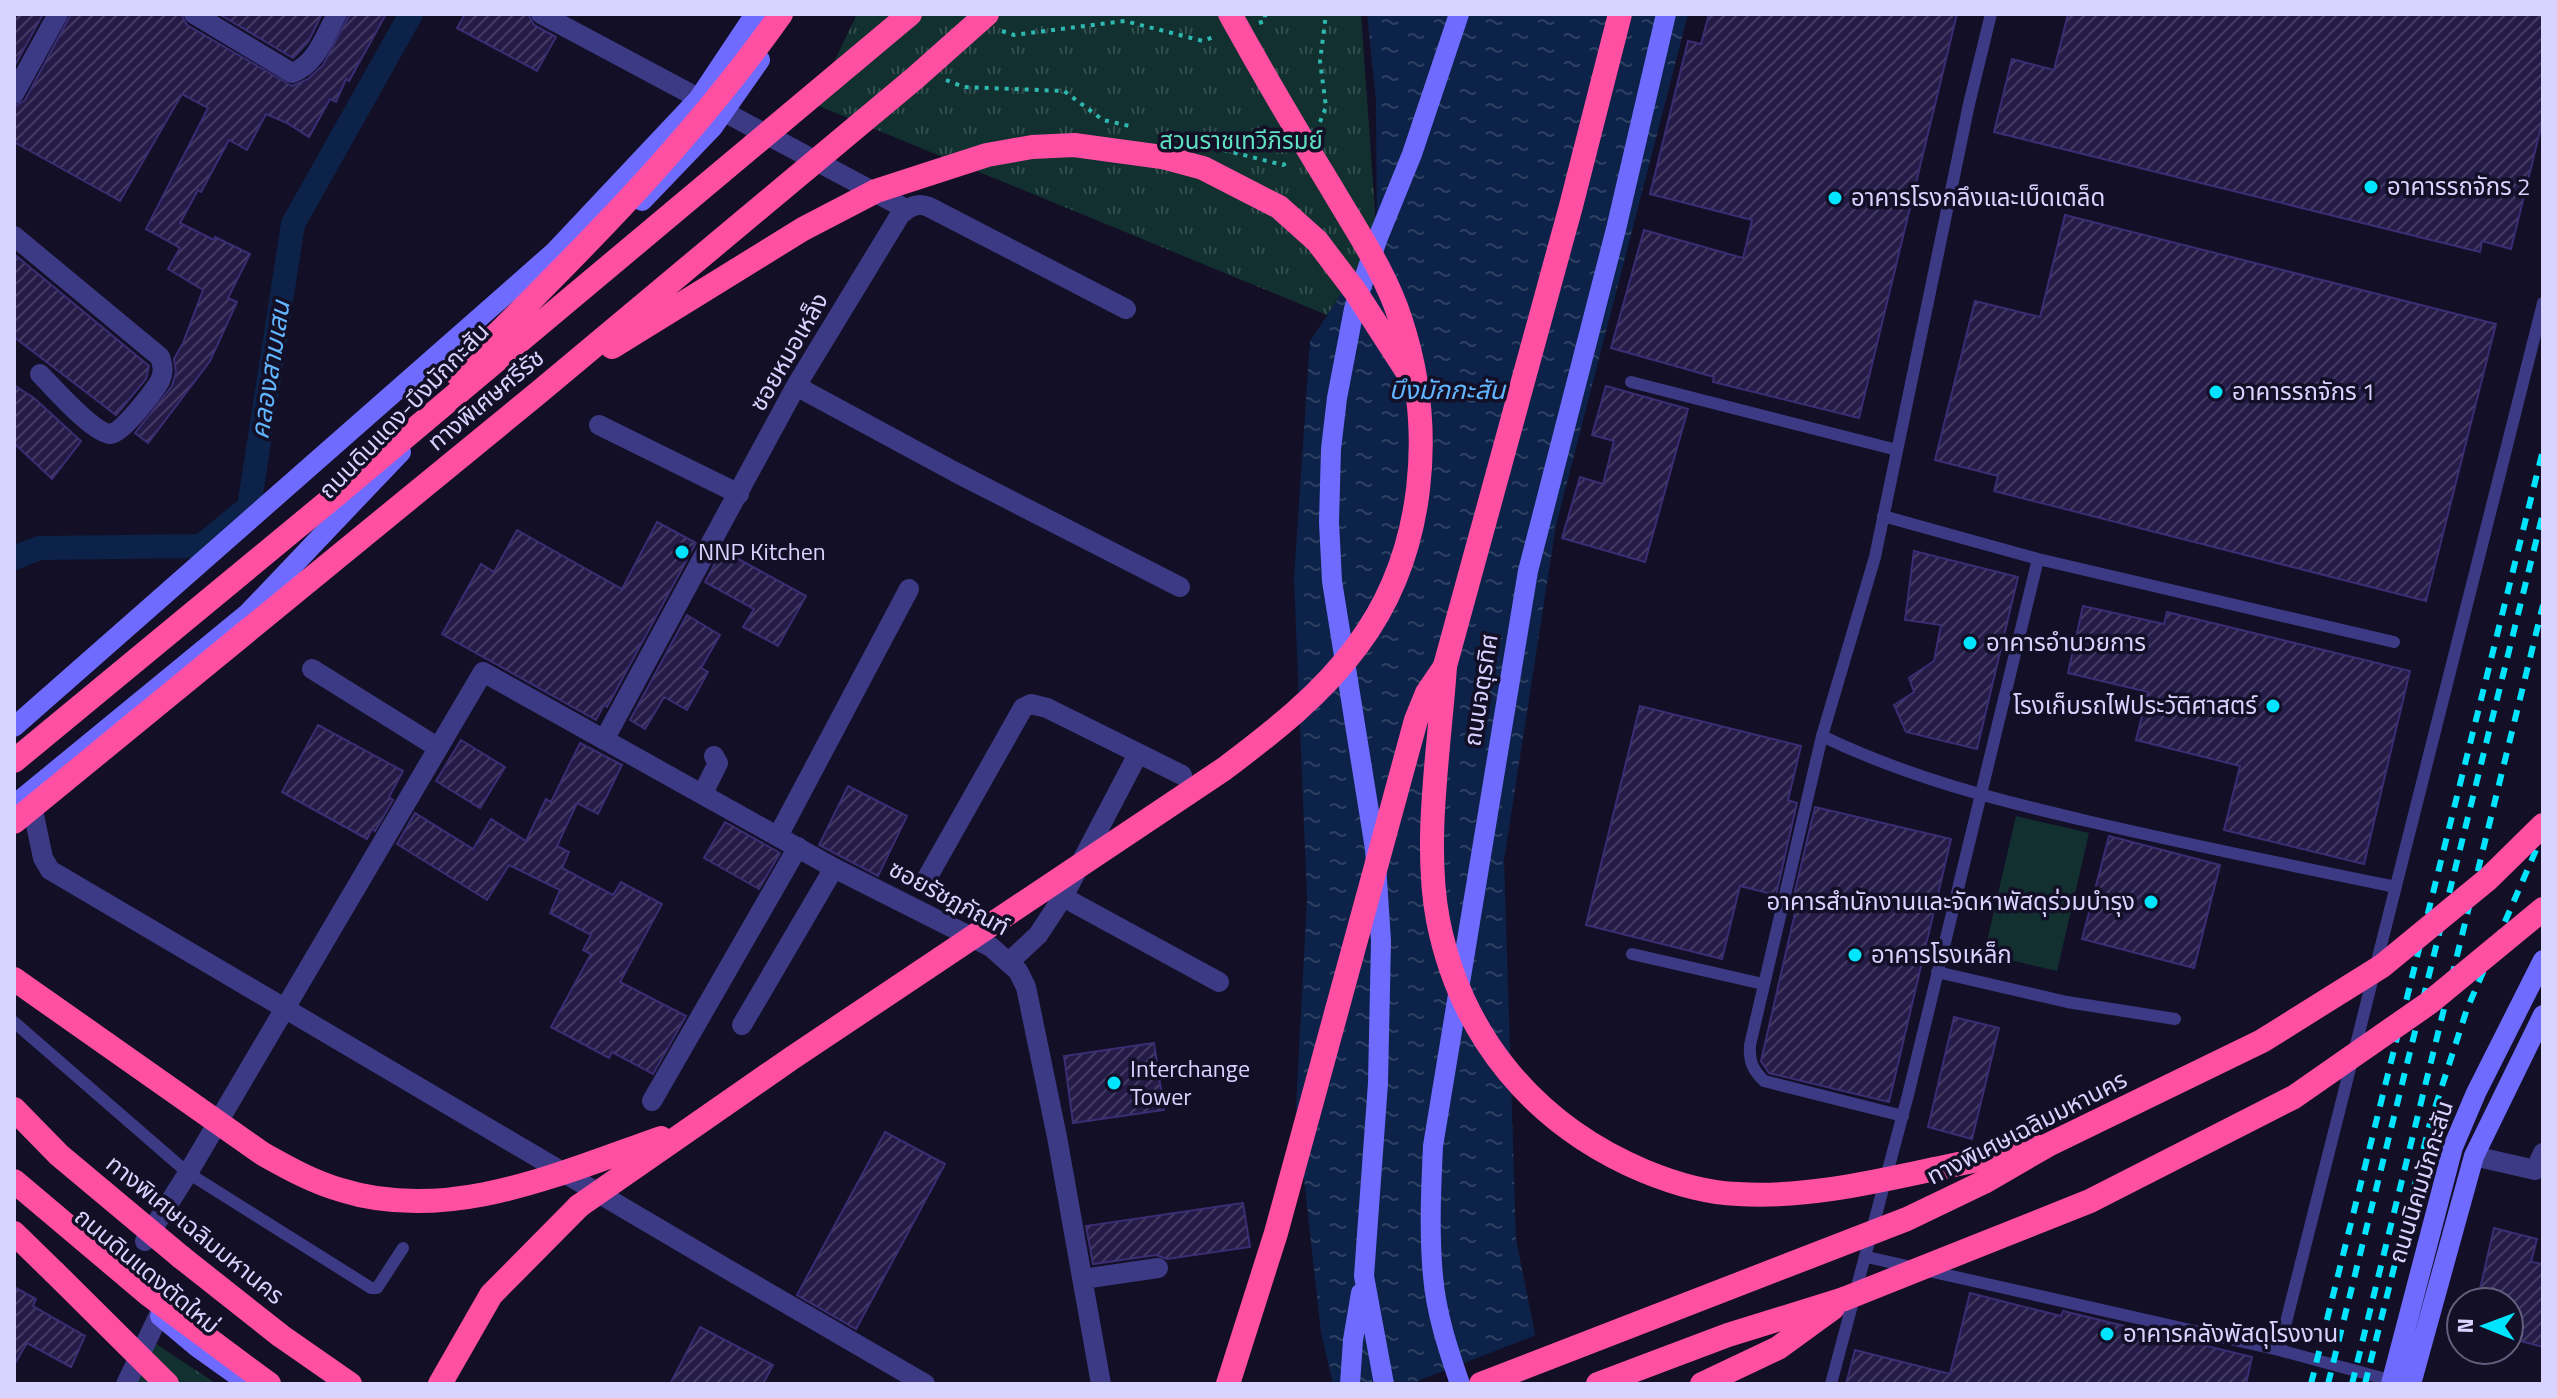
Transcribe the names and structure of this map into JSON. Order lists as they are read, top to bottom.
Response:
{
  "streets": {
    "highway": ["ทางพิเศษศรีรัช", "ทางพิเศษเฉลิมมหานคร"],
    "street": [
      "ซอยหมอเหล็ง",
      "ถนนดินแดง-บึงมักกะสัน",
      "ถนนจตุรทิศ",
      "ซอยรัชฎภัณฑ์",
      "ถนนนิคมมักกะสัน",
      "ถนนดินแดงตัดใหม่"
    ]
  },
  "crossings": [
    ["ซอยหมอเหล็ง", "ซอยรัชฎภัณฑ์"]
  ],
  "water": ["คลองสามเสน", "บึงมักกะสัน"],
  "parks": ["สวนราชเทวีภิรมย์"],
  "places": [
    "อาคารรถจักร 2",
    "อาคารโรงกลึงและเบ็ดเตล็ด",
    "อาคารรถจักร 1",
    "NNP Kitchen",
    "อาคารอำนวยการ",
    "โรงเก็บรถไฟประวัติศาสตร์",
    "อาคารสำนักงานและจัดหาพัสดุร่วมบำรุง",
    "อาคารโรงเหล็ก",
    "Interchange Tower",
    "อาคารคลังพัสดุโรงงาน"
  ],
  "north": "left"
}
